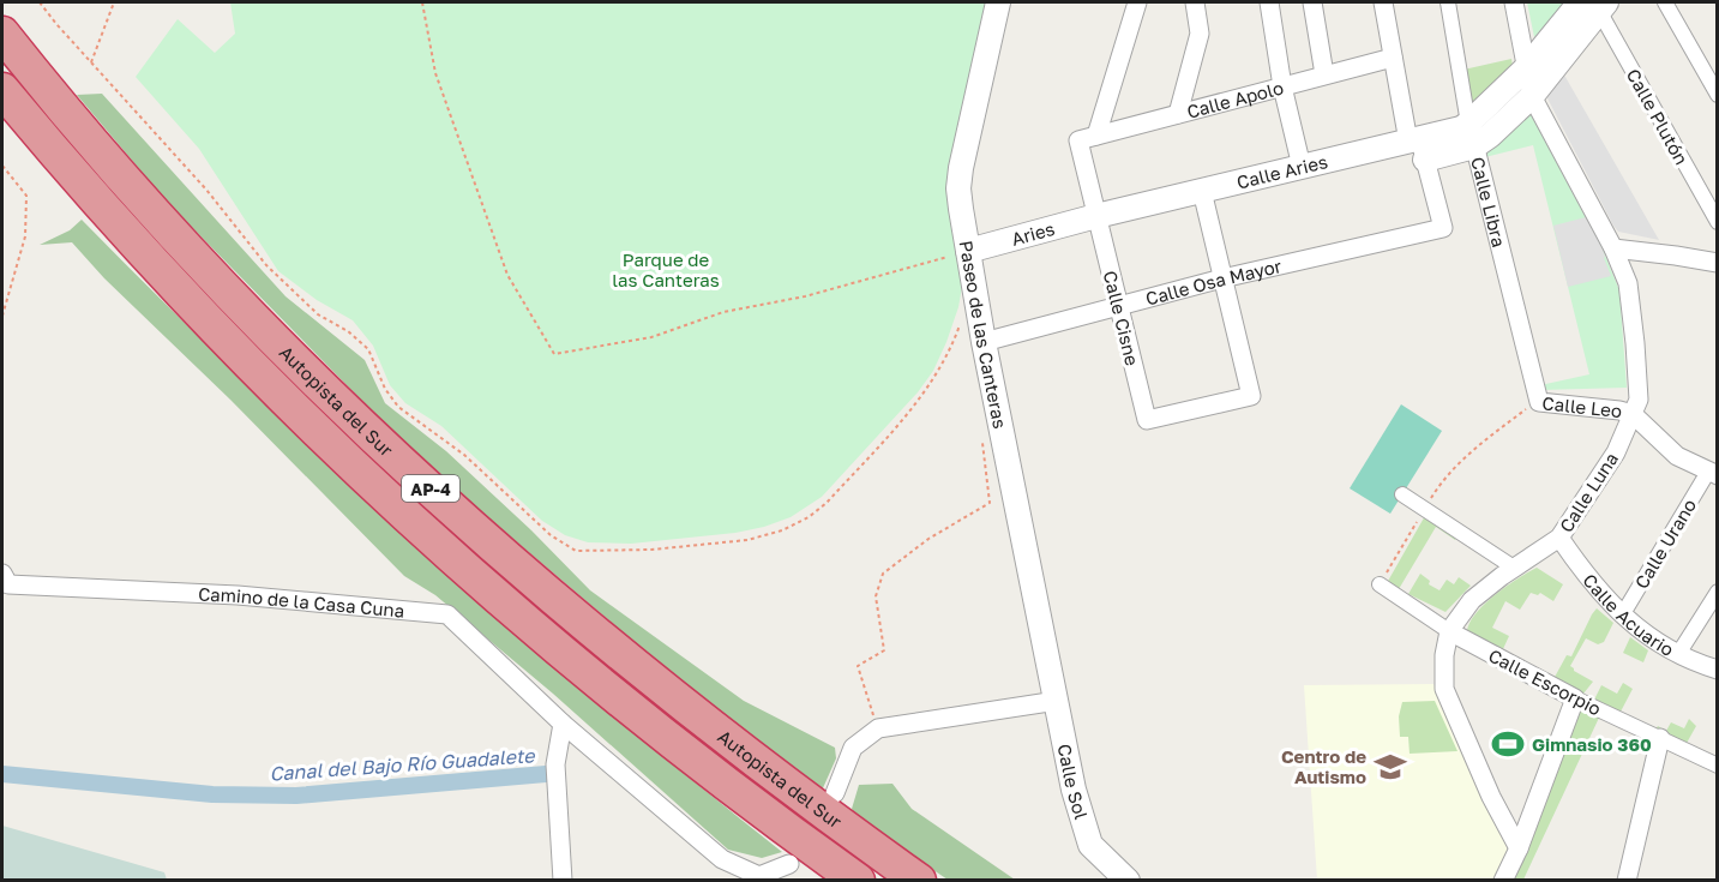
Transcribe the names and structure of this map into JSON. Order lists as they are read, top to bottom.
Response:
{
  "streets": {
    "highway": ["Autopista del Sur", "AP-4"],
    "street": [
      "Calle Apolo",
      "Calle Plutón",
      "Calle Aries",
      "Calle Libra",
      "Aries",
      "Calle Osa Mayor",
      "Calle Cisne",
      "Paseo de las Canteras",
      "Calle Leo",
      "Calle Luna",
      "Calle Urano",
      "Camino de la Casa Cuna",
      "Calle Acuario",
      "Calle Escorpio",
      "Calle Sol"
    ]
  },
  "crossings": [
    ["Calle Apolo", "Calle Cisne"],
    ["Calle Plutón", "Calle Aries"],
    ["Calle Aries", "Calle Libra"],
    ["Calle Aries", "Aries"],
    ["Calle Aries", "Calle Osa Mayor"],
    ["Calle Aries", "Calle Cisne"],
    ["Calle Aries", "Calle Luna"],
    ["Calle Libra", "Calle Leo"],
    ["Aries", "Calle Cisne"],
    ["Aries", "Paseo de las Canteras"],
    ["Calle Osa Mayor", "Calle Cisne"],
    ["Calle Osa Mayor", "Paseo de las Canteras"],
    ["Paseo de las Canteras", "Calle Sol"],
    ["Calle Leo", "Calle Luna"],
    ["Calle Leo", "Calle Urano"],
    ["Calle Leo", "Calle Escorpio"],
    ["Calle Luna", "Calle Acuario"],
    ["Calle Luna", "Calle Escorpio"],
    ["Calle Urano", "Calle Acuario"]
  ],
  "water": ["Canal del Bajo Río Guadalete"],
  "parks": ["Parque de las Canteras"],
  "places": {
    "sports": ["Gimnasio 360"],
    "school or university": ["Centro de Autismo"]
  }
}
